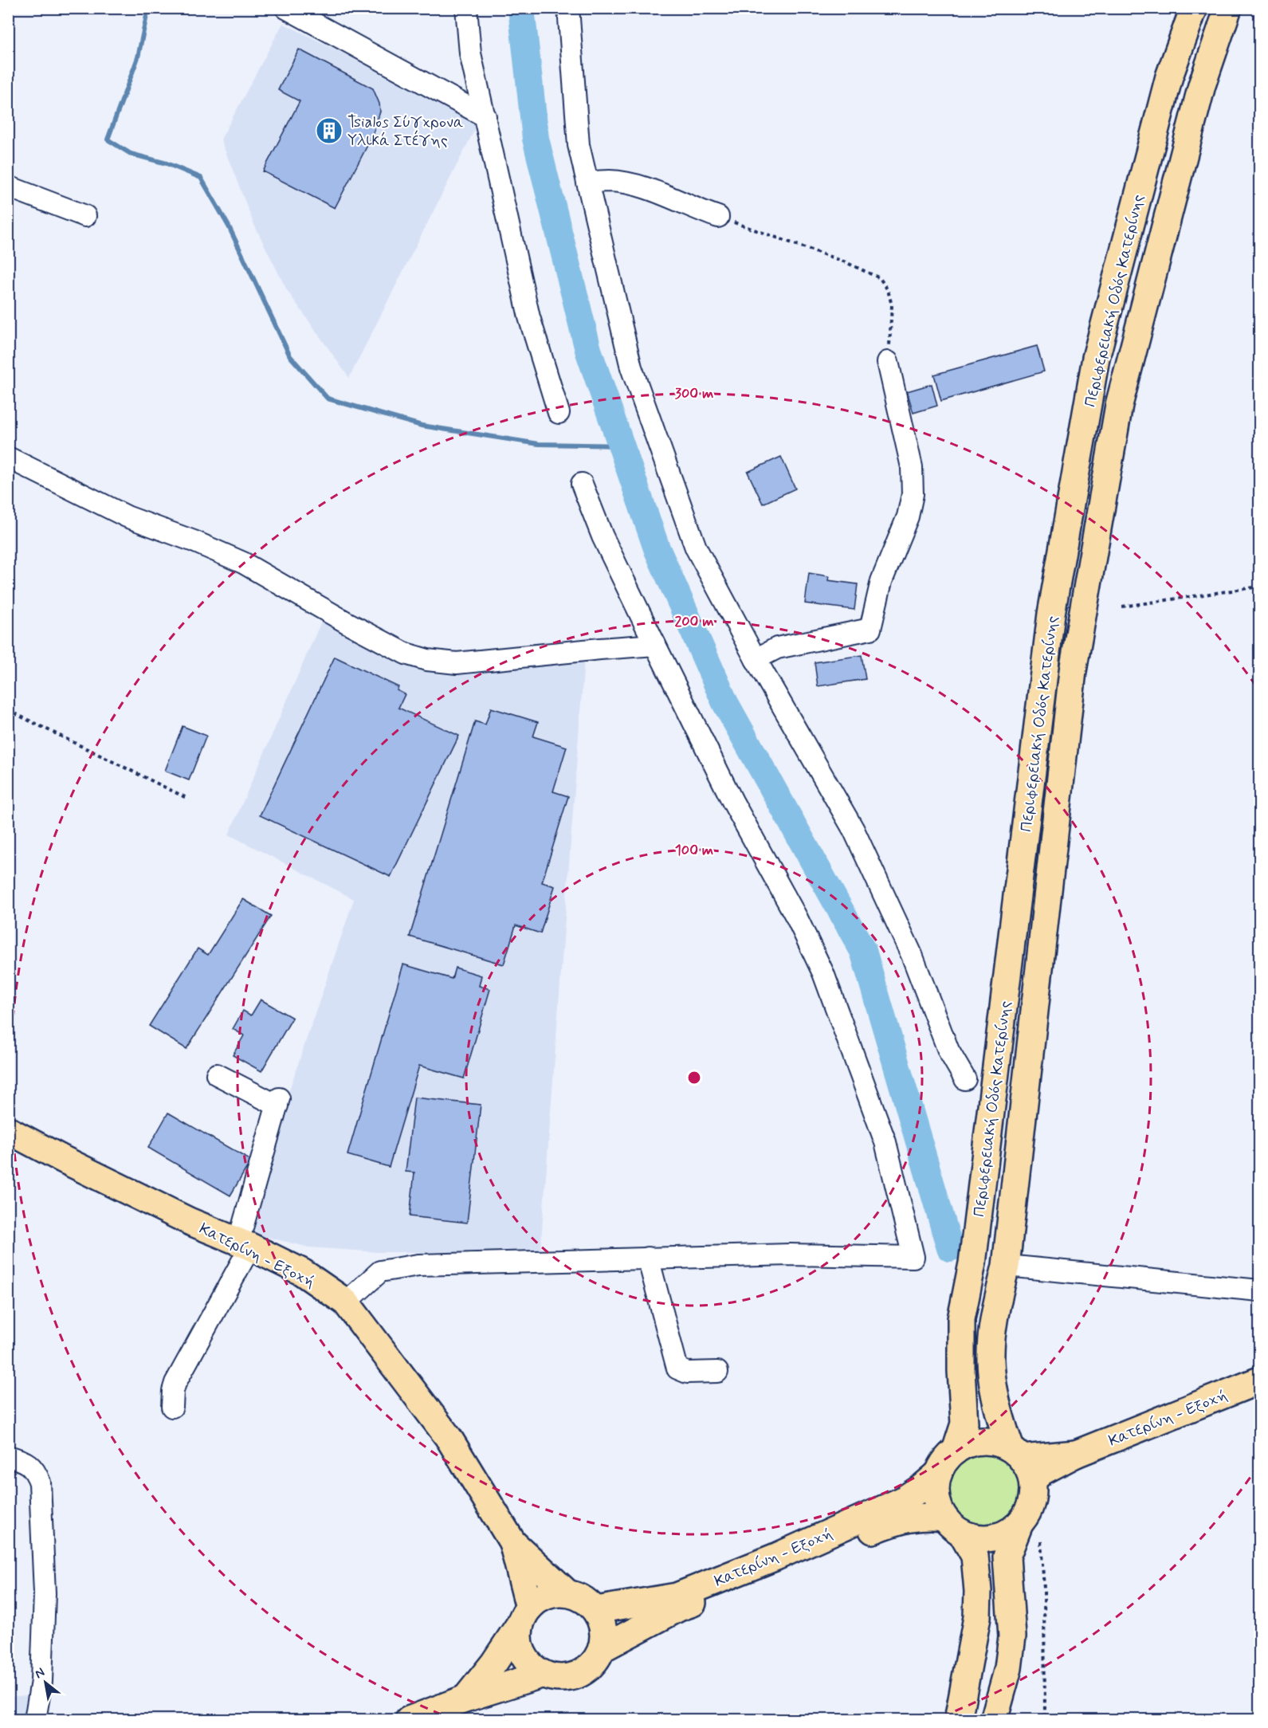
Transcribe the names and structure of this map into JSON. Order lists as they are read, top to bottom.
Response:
{
  "streets": {
    "main road": ["Περιφερειακή Οδός Κατερίνης", "Κατερίνη - Εξοχή"]
  },
  "crossings": [
    ["Περιφερειακή Οδός Κατερίνης", "Κατερίνη - Εξοχή"]
  ],
  "places": {
    "building": ["Tsialos Σύγχρονα Υλικά Στέγης"]
  },
  "north": "top left",
  "rings": ["300 m", "200 m", "100 m"]
}
